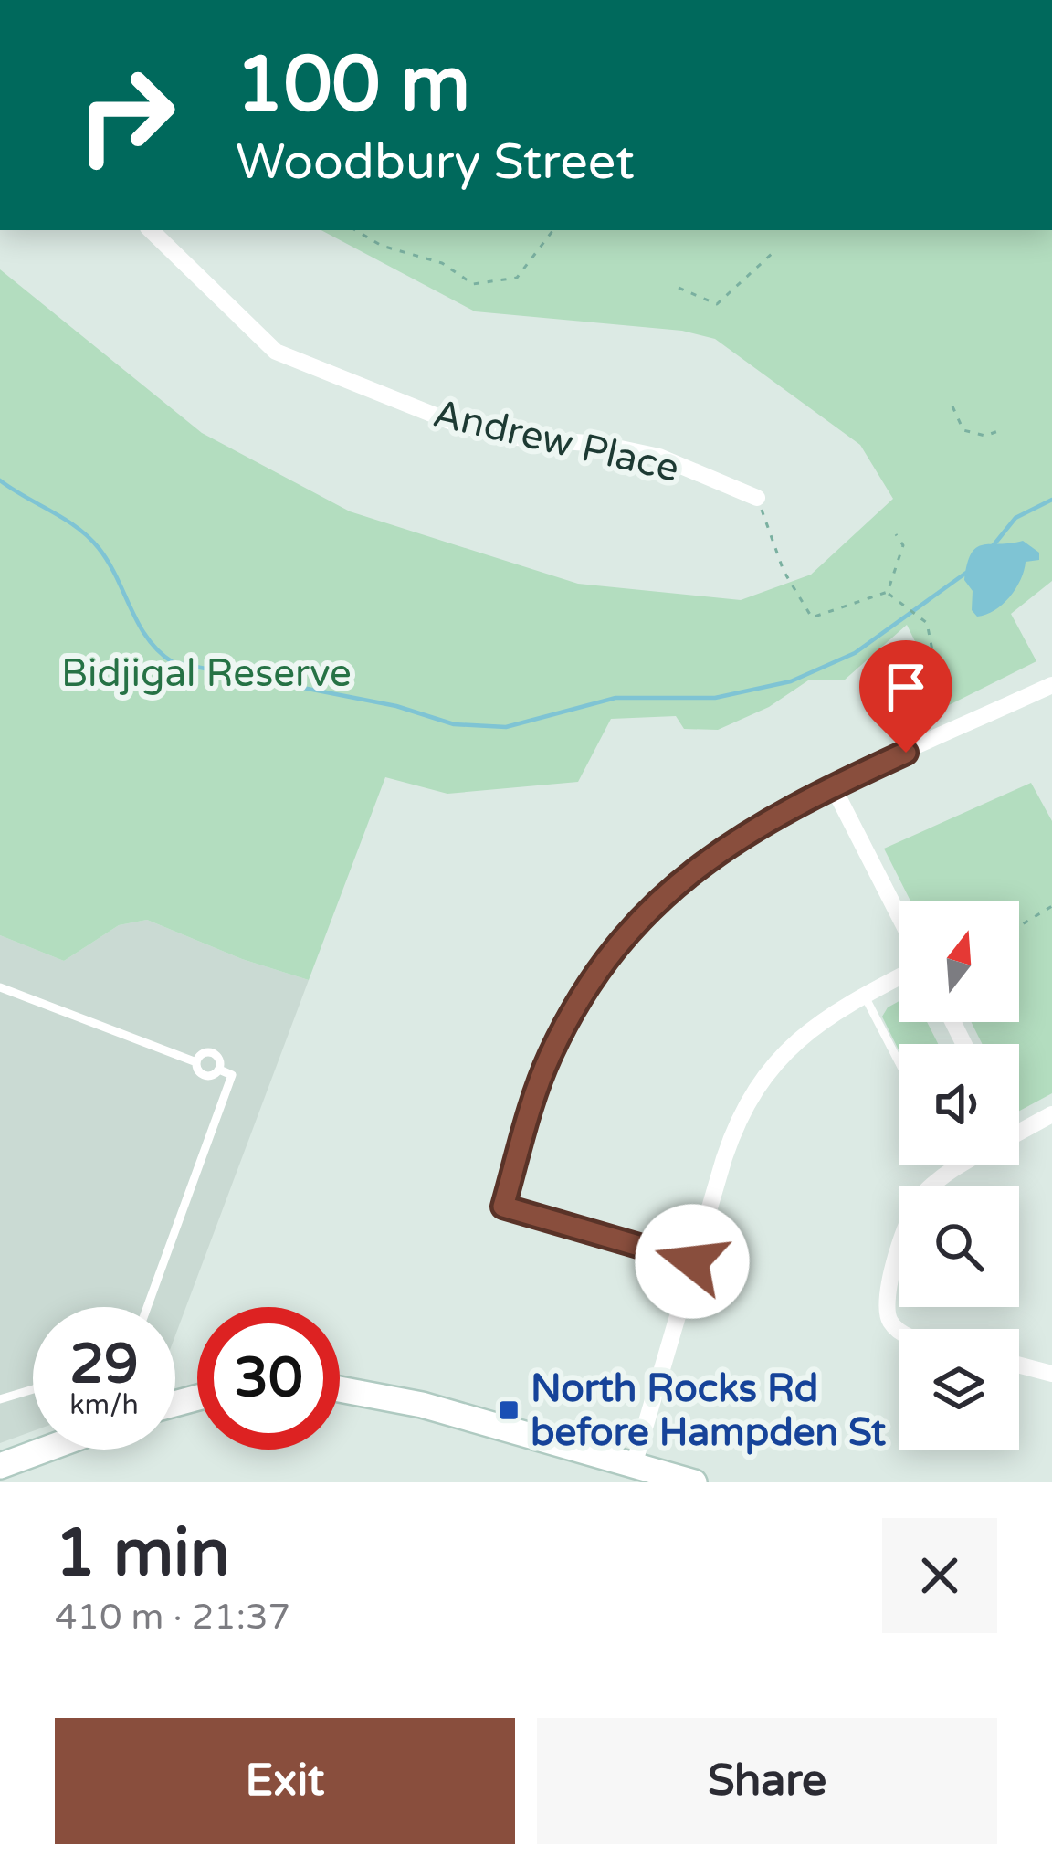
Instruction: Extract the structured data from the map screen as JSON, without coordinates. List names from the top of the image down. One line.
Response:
{"streets":{"street":["Andrew Place"]},"parks":["Bidjigal Reserve"],"places":{"transit":["North Rocks Rd before Hampden St"]},"north":"top","page":{"turn":["100 m","Woodbury Street"],"speed":"29 km/h","limit":"30","heading":["1 min","410 m · 21:37"],"buttons":["Exit","Share"]}}
